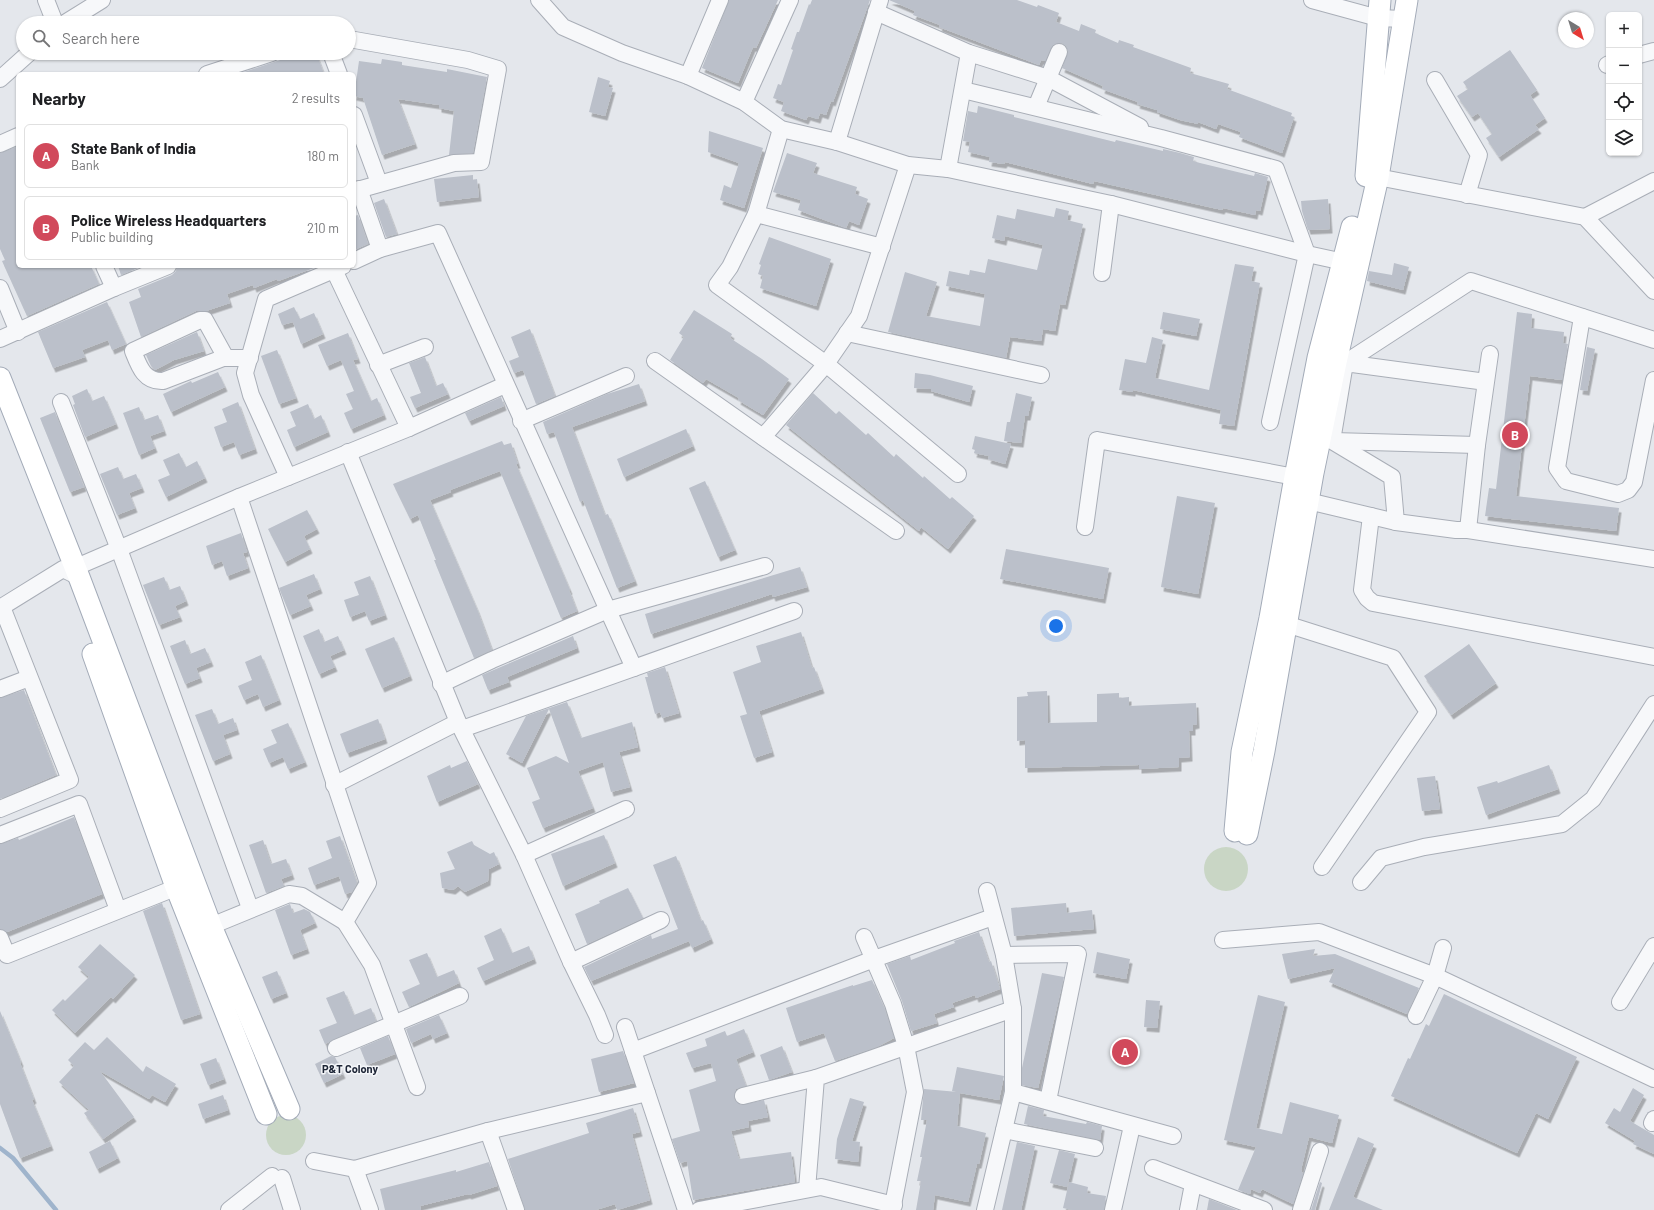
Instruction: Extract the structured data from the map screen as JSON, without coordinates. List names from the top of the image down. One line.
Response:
{"districts":["P&T Colony"],"north":"bottom right","page":{"map_buttons":["+","−"],"search":"Search here","heading":["Nearby","2 results"],"list":[{"mark":"A","name":"State Bank of India","note":"Bank","value":"180 m"},{"mark":"B","name":"Police Wireless Headquarters","note":"Public building","value":"210 m"}],"pins":["B","A"]}}
